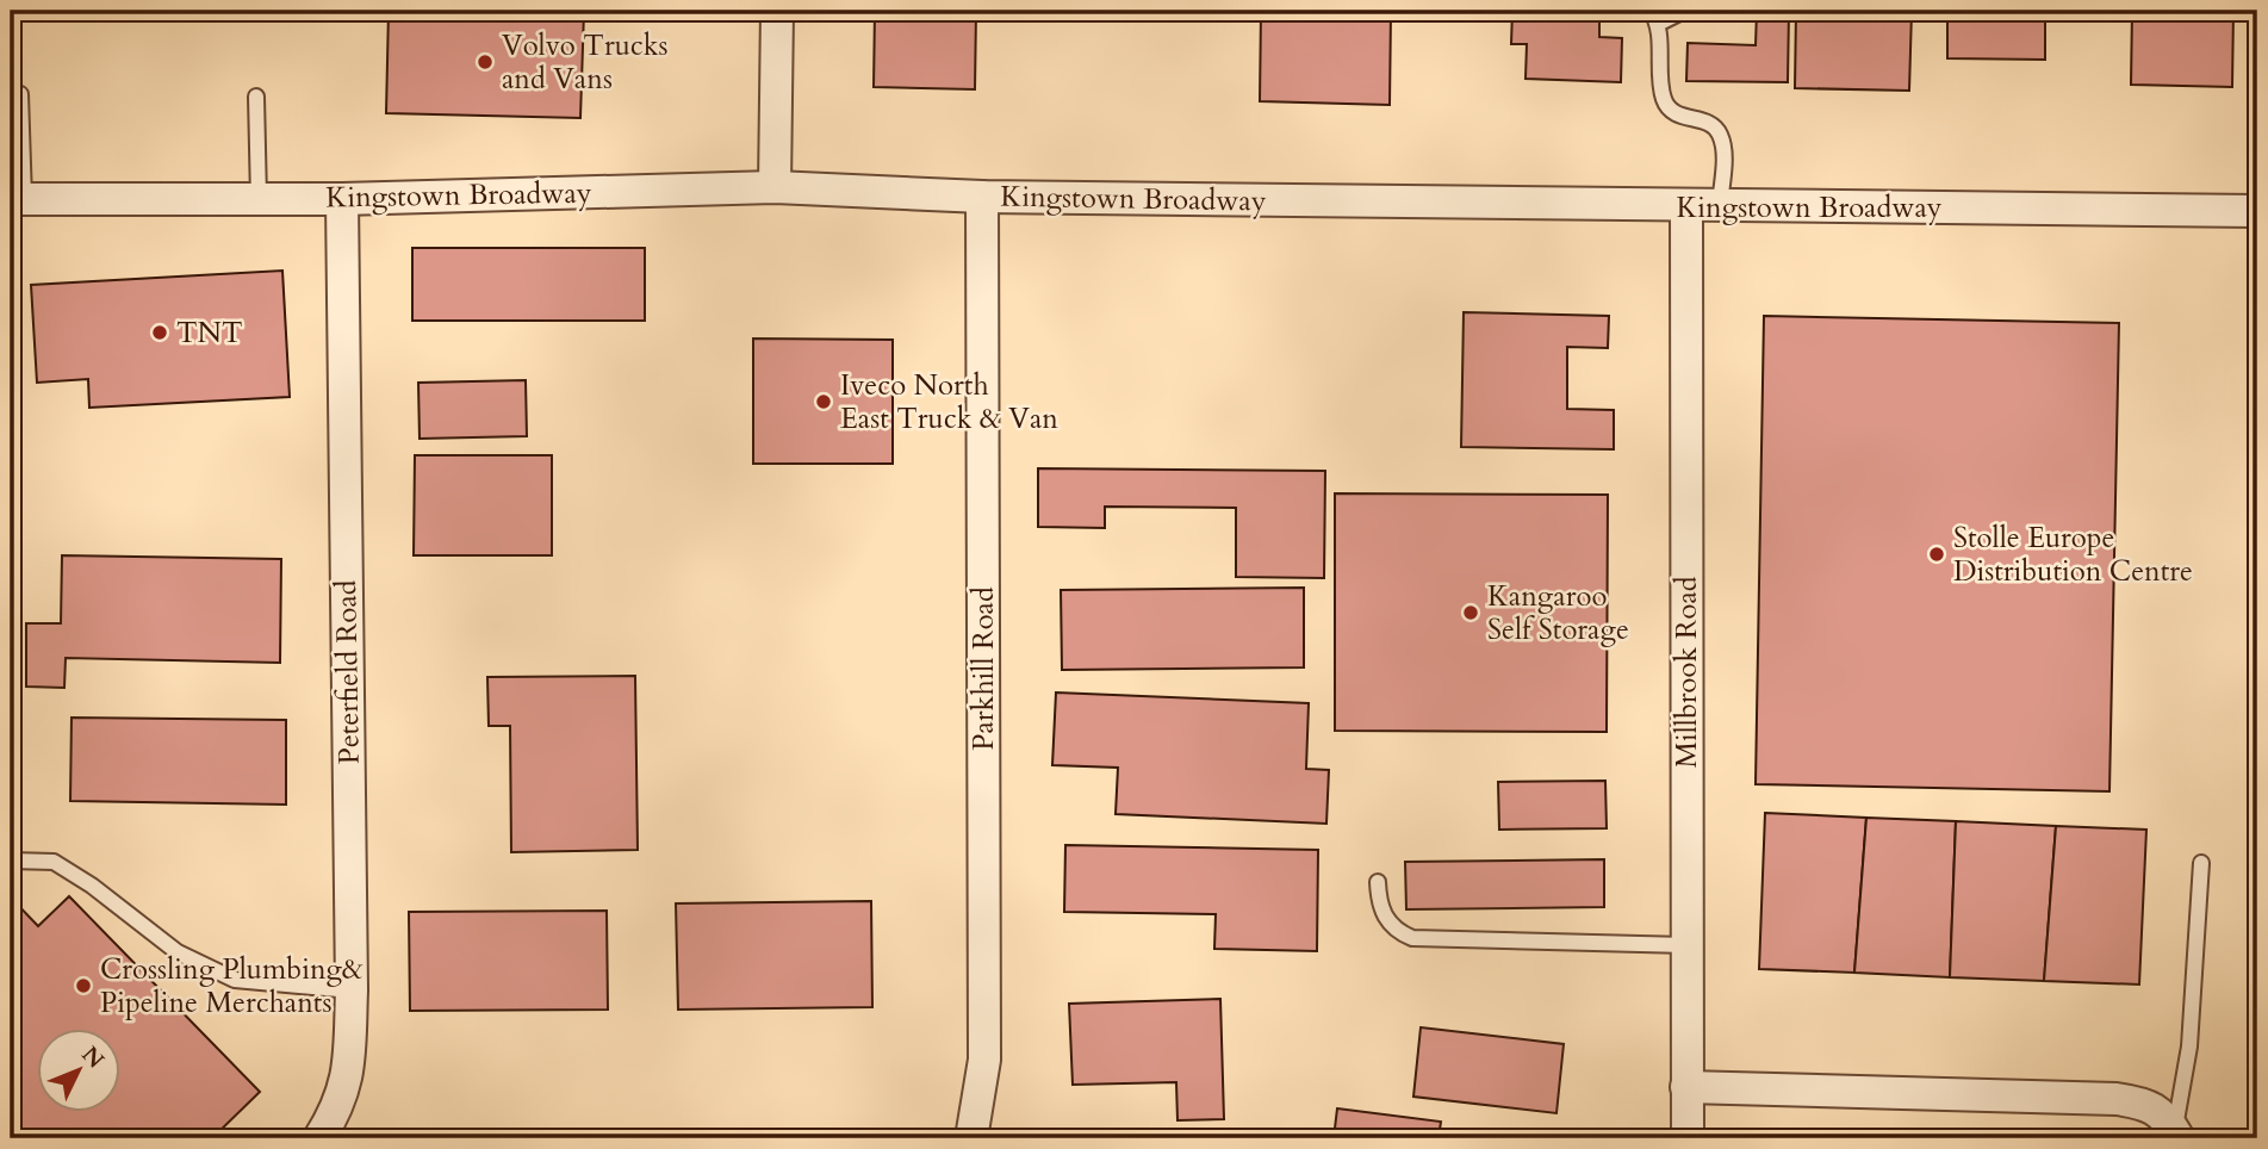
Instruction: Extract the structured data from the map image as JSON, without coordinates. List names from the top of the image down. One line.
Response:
{"streets":{"street":["Kingstown Broadway","Parkhill Road","Peterfield Road","Millbrook Road"]},"crossings":[["Kingstown Broadway","Parkhill Road"],["Kingstown Broadway","Peterfield Road"],["Kingstown Broadway","Millbrook Road"]],"places":["Volvo Trucks and Vans","TNT","Iveco North East Truck & Van","Stolle Europe Distribution Centre","Kangaroo Self Storage","Crossling Plumbing& Pipeline Merchants"],"north":"top right"}
